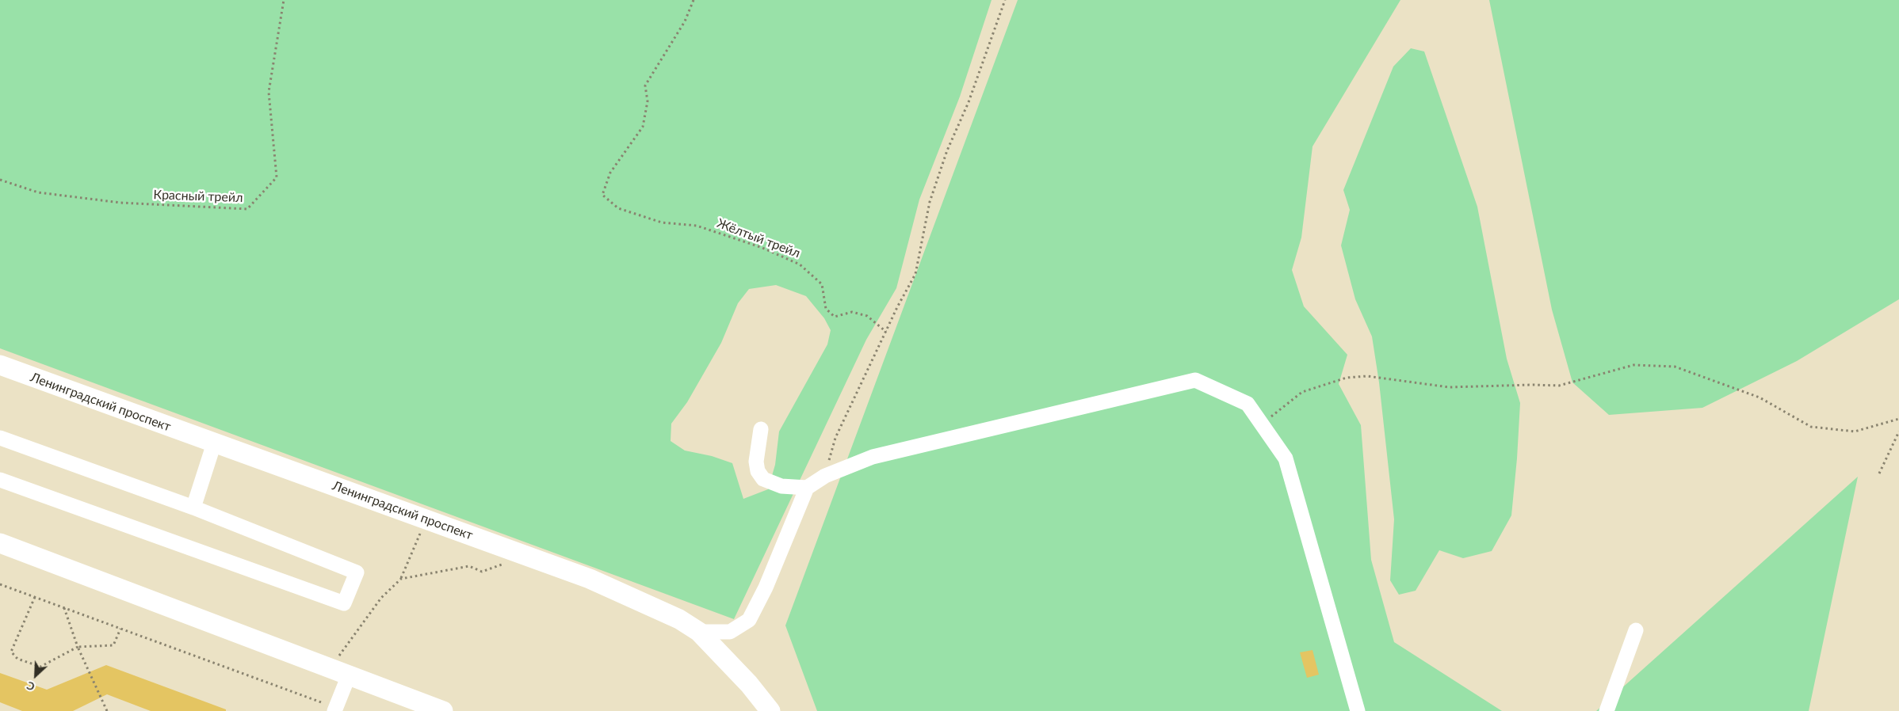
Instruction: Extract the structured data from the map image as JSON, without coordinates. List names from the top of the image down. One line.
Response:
{"streets":{"main road":["Ленинградский проспект"],"path":["Красный трейл","Жёлтый трейл"]},"north":"bottom left"}
